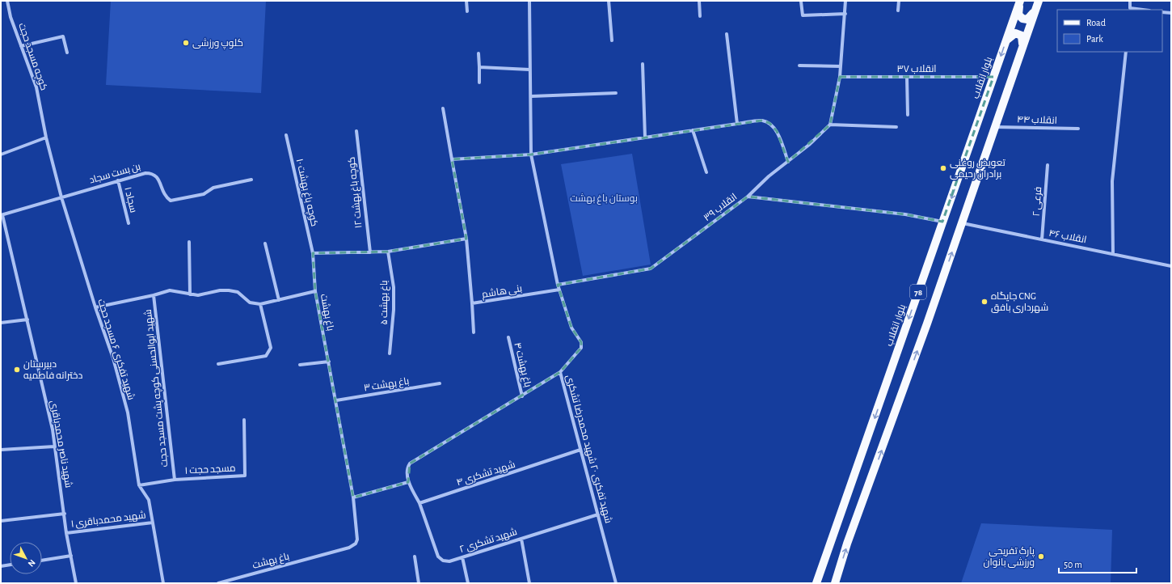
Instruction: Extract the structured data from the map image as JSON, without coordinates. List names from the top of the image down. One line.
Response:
{"streets":{"main road":["بلوار انقلاب","78"],"street":["کوچه مسجد حجت","انقلاب ۳۷","انقلاب ۴۴","بن بست سجاد","کوچه باغ بهشت ۱۰","کوچه باغ بهشت ۱۲","سجاد ۱","فرعی ۲","انقلاب ۳۹","انقلاب ۴۶","بنی هاشم","باغ بهشت ۵","باغ بهشت","شهید تفکری ۶ مسجد حجت","باغ بهشت ۴","باغ بهشت ۳","شهید ابوالحسنی کوچه پشت مسجد حجت","شهید ناصر محمدباقری","شهید تفکری ۲۰ شهید محمدرضا تشکری","مسجد حجت ۱","شهید تشکری ۴","شهید محمدباقری ۱","شهید تشکری ۲"]},"crossings":[["کوچه مسجد حجت","بن بست سجاد"],["کوچه مسجد حجت","شهید تفکری ۶ مسجد حجت"],["انقلاب ۳۷","بلوار انقلاب"],["بلوار انقلاب","انقلاب ۳۹"],["انقلاب ۴۴","78"],["بن بست سجاد","سجاد ۱"],["بن بست سجاد","شهید تفکری ۶ مسجد حجت"],["بن بست سجاد","شهید ناصر محمدباقری"],["کوچه باغ بهشت ۱۰","باغ بهشت"],["فرعی ۲","انقلاب ۴۶"],["انقلاب ۴۶","78"],["بنی هاشم","شهید تفکری ۲۰ شهید محمدرضا تشکری"],["باغ بهشت","باغ بهشت ۳"],["شهید تفکری ۶ مسجد حجت","مسجد حجت ۱"],["شهید تفکری ۶ مسجد حجت","شهید محمدباقری ۱"],["شهید ابوالحسنی کوچه پشت مسجد حجت","مسجد حجت ۱"],["شهید ناصر محمدباقری","شهید محمدباقری ۱"],["شهید تفکری ۲۰ شهید محمدرضا تشکری","شهید تشکری ۴"],["شهید تفکری ۲۰ شهید محمدرضا تشکری","شهید تشکری ۲"],["شهید تشکری ۴","شهید تشکری ۲"]],"parks":["بوستان باغ بهشت"],"places":["کلوپ ورزشی","تعویض روغنی برادران رحیمی","جایگاه CNG شهرداری بافق","دبیرستان دخترانه فاطمیه","پارک تفریحی ورزشی بانوان"],"legend":["Road","Park"],"scale_bar":"50 m","north":"bottom right"}
